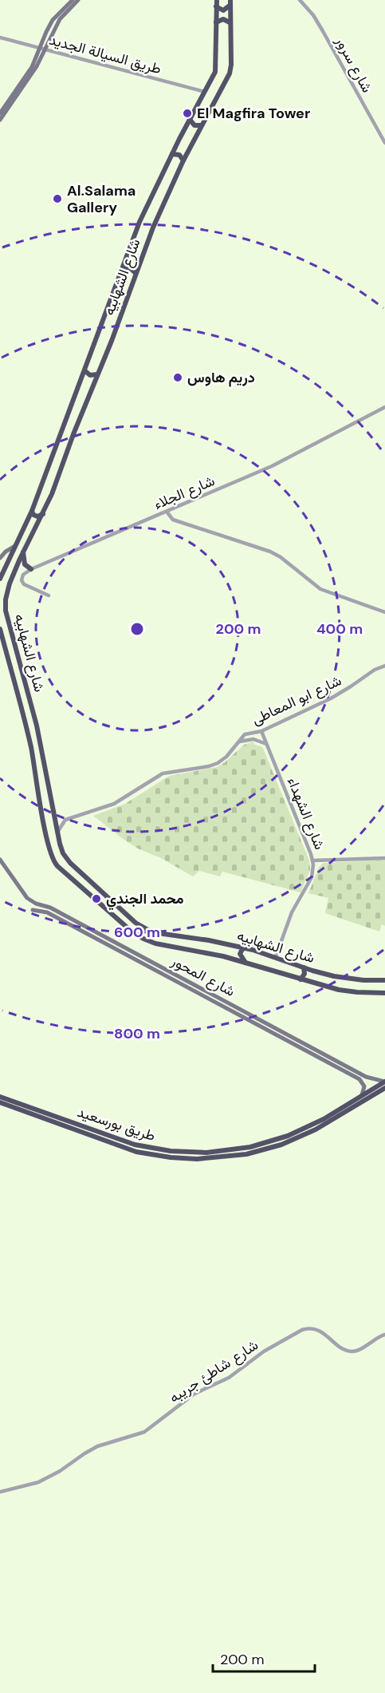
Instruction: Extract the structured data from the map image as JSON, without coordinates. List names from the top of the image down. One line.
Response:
{"streets":{"highway":["شارع الشهابيه","طريق بورسعيد"],"main road":["شارع المحور"],"street":["طريق السيالة الجديد","شارع سرور","شارع الجلاء","شارع ابو المعاطى","شارع الشهداء","شارع شاطئ جريبه"]},"crossings":[["طريق السيالة الجديد","شارع الشهابيه"],["شارع الشهابيه","شارع الشهداء"],["شارع ابو المعاطى","شارع الشهداء"],["شارع المحور","طريق بورسعيد"]],"places":["El Magfira Tower","Al.Salama Gallery","دريم هاوس","محمد الجندي"],"scale_bar":"200 m","rings":["200 m","400 m","600 m","800 m"]}
